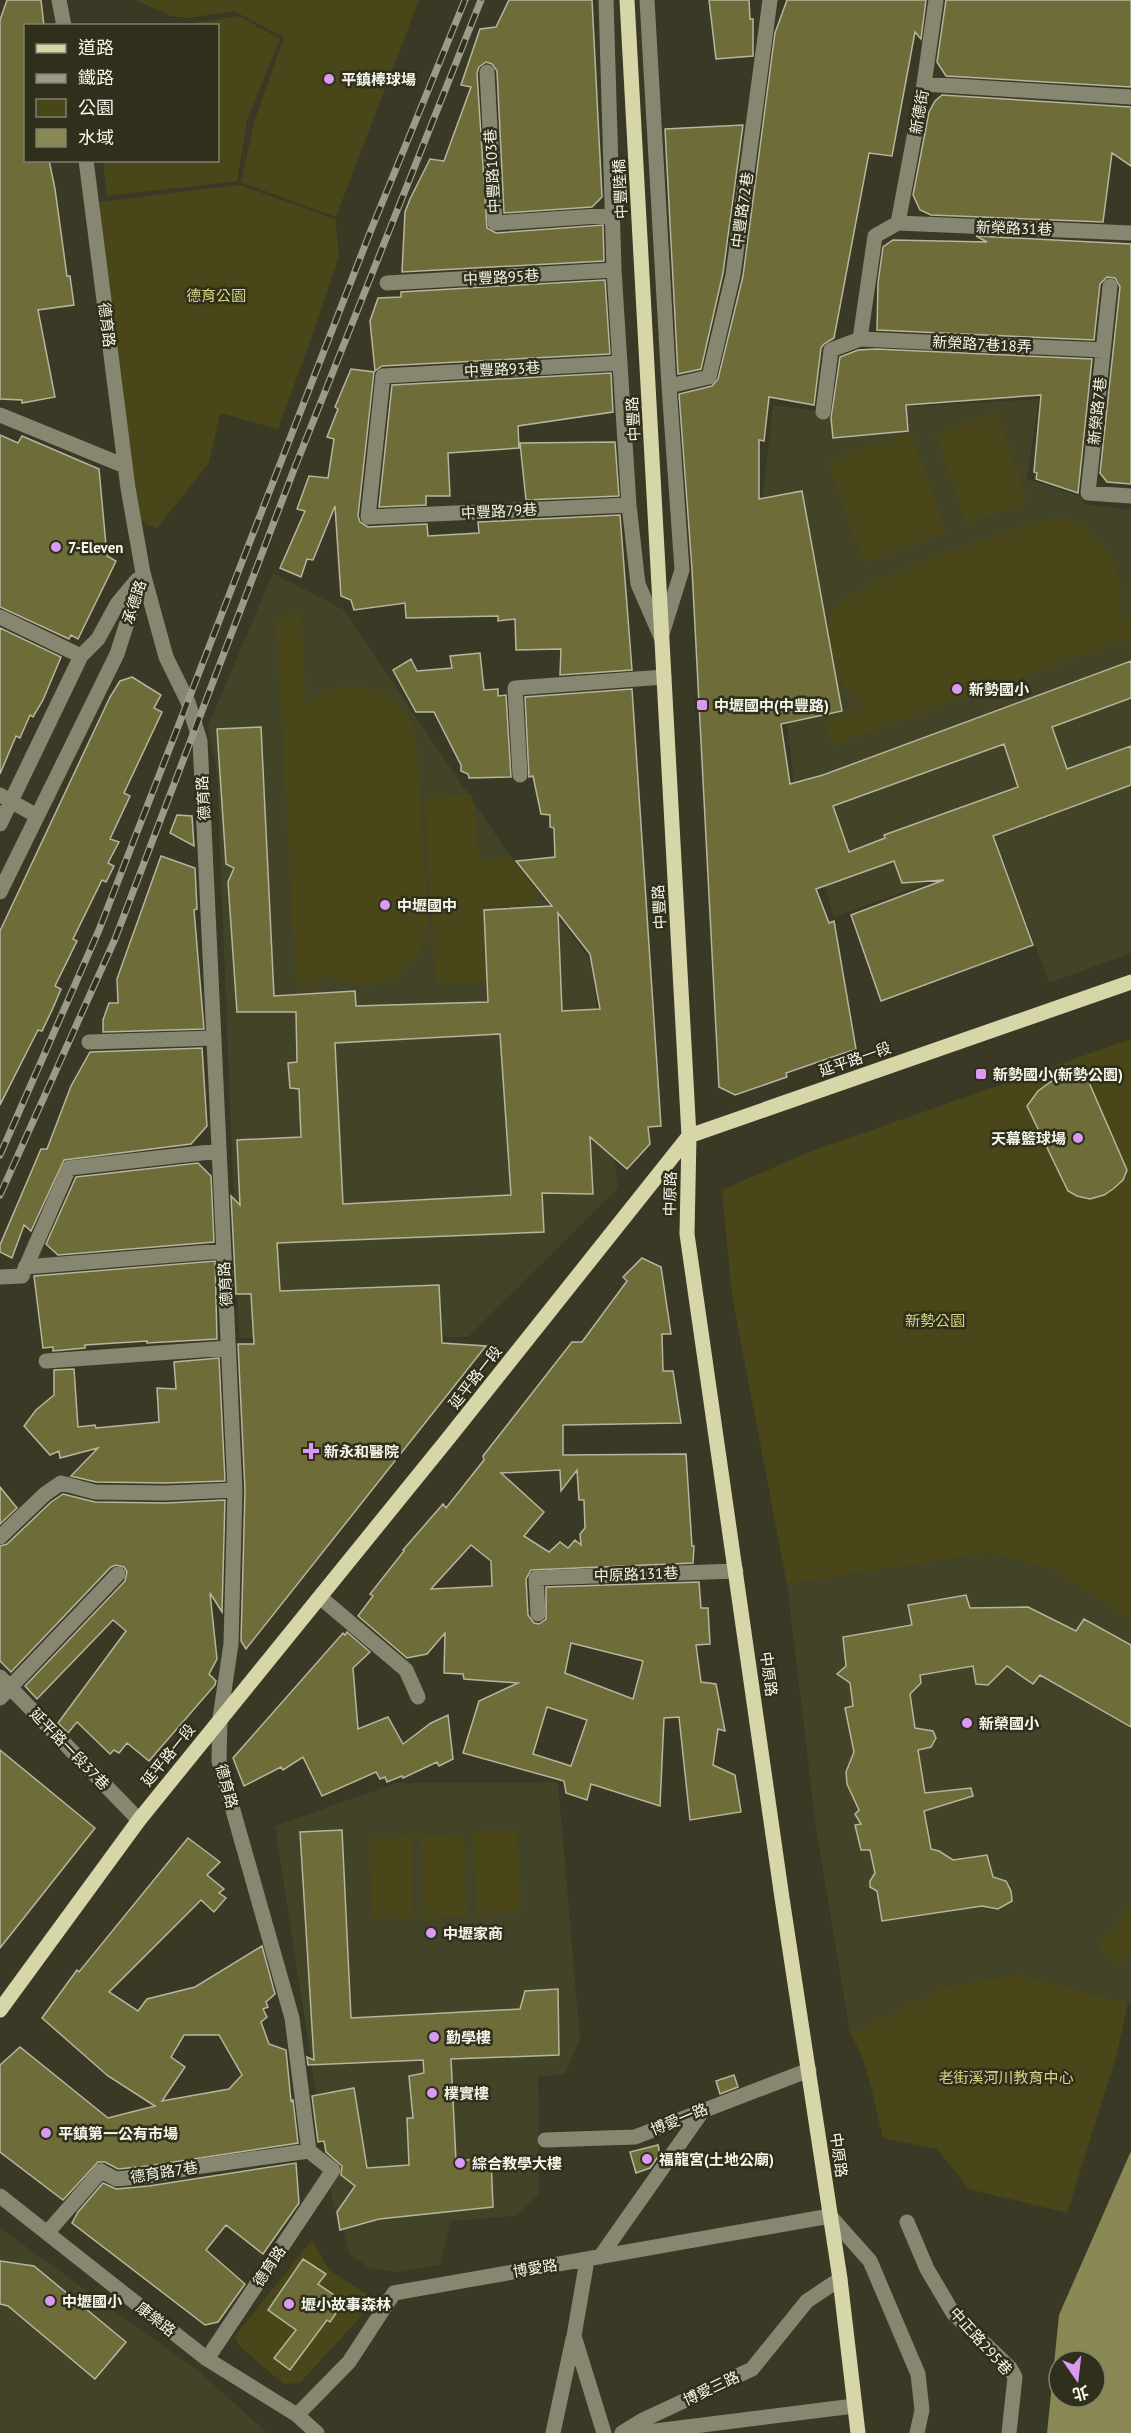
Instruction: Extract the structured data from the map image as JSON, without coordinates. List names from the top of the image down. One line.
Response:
{"streets":{"main road":["中豐陸橋","中豐路","延平路一段","中原路"],"street":["新德街","中豐路103巷","中豐路72巷","新榮路31巷","中豐路95巷","德育路","新榮路7巷18弄","中豐路93巷","新榮路7巷","中豐路79巷","承德路","中原路131巷","延平路一段37巷","博愛一路","德育路7巷","博愛路","康樂路","中正路295巷","博愛三路"]},"crossings":[["新德街","新榮路31巷"],["中豐陸橋","中豐路"],["德育路","承德路"],["德育路","延平路一段"],["德育路","德育路7巷"],["德育路","康樂路"],["新榮路7巷18弄","新榮路7巷"],["中豐路93巷","中豐路79巷"],["中豐路","延平路一段"],["中豐路","中原路"],["延平路一段","中原路"],["延平路一段","延平路一段37巷"],["中原路","中原路131巷"],["中原路","博愛一路"],["中原路","博愛路"],["中原路","博愛三路"],["德育路7巷","康樂路"],["博愛路","康樂路"]],"parks":["德育公園","新勢公園","老街溪河川教育中心"],"places":{"other":["平鎮棒球場","7-Eleven","新勢國小","中壢國中","天幕籃球場","新榮國小","中壢家商","勤學樓","樸實樓","平鎮第一公有市場","福龍宮(土地公廟)","綜合教學大樓","中壢國小","壢小故事森林"],"transit":["中壢國中(中豐路)","新勢國小(新勢公園)"],"health":["新永和醫院"]},"legend":["道路","鐵路","公園","水域"],"north":"bottom"}
